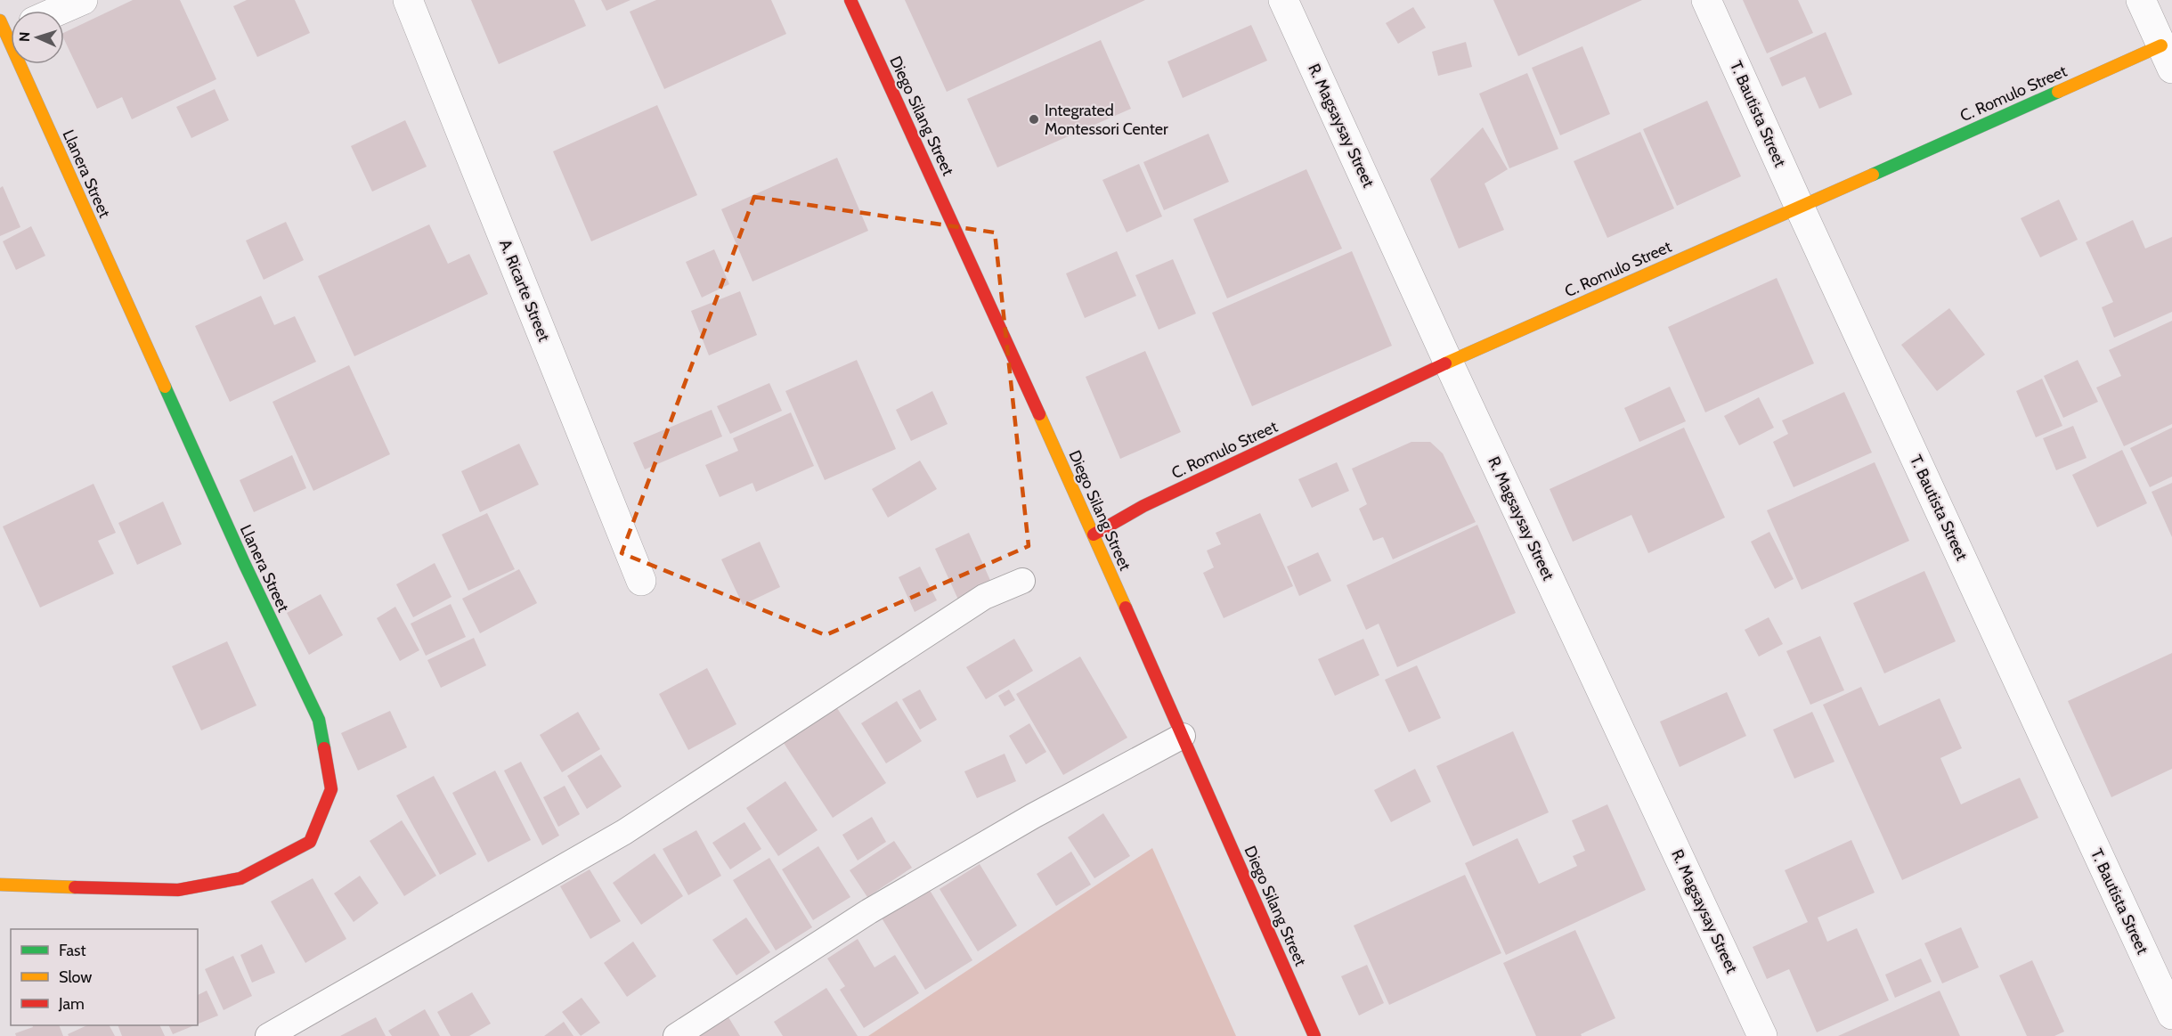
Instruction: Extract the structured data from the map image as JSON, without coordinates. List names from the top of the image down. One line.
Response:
{"streets":{"street":["C. Romulo Street","T. Bautista Street","Diego Silang Street","R. Magsaysay Street","Llanera Street","A. Ricarte Street"]},"crossings":[["C. Romulo Street","T. Bautista Street"],["C. Romulo Street","Diego Silang Street"],["C. Romulo Street","R. Magsaysay Street"]],"places":["Integrated Montessori Center"],"legend":["Fast","Slow","Jam"],"north":"left"}
